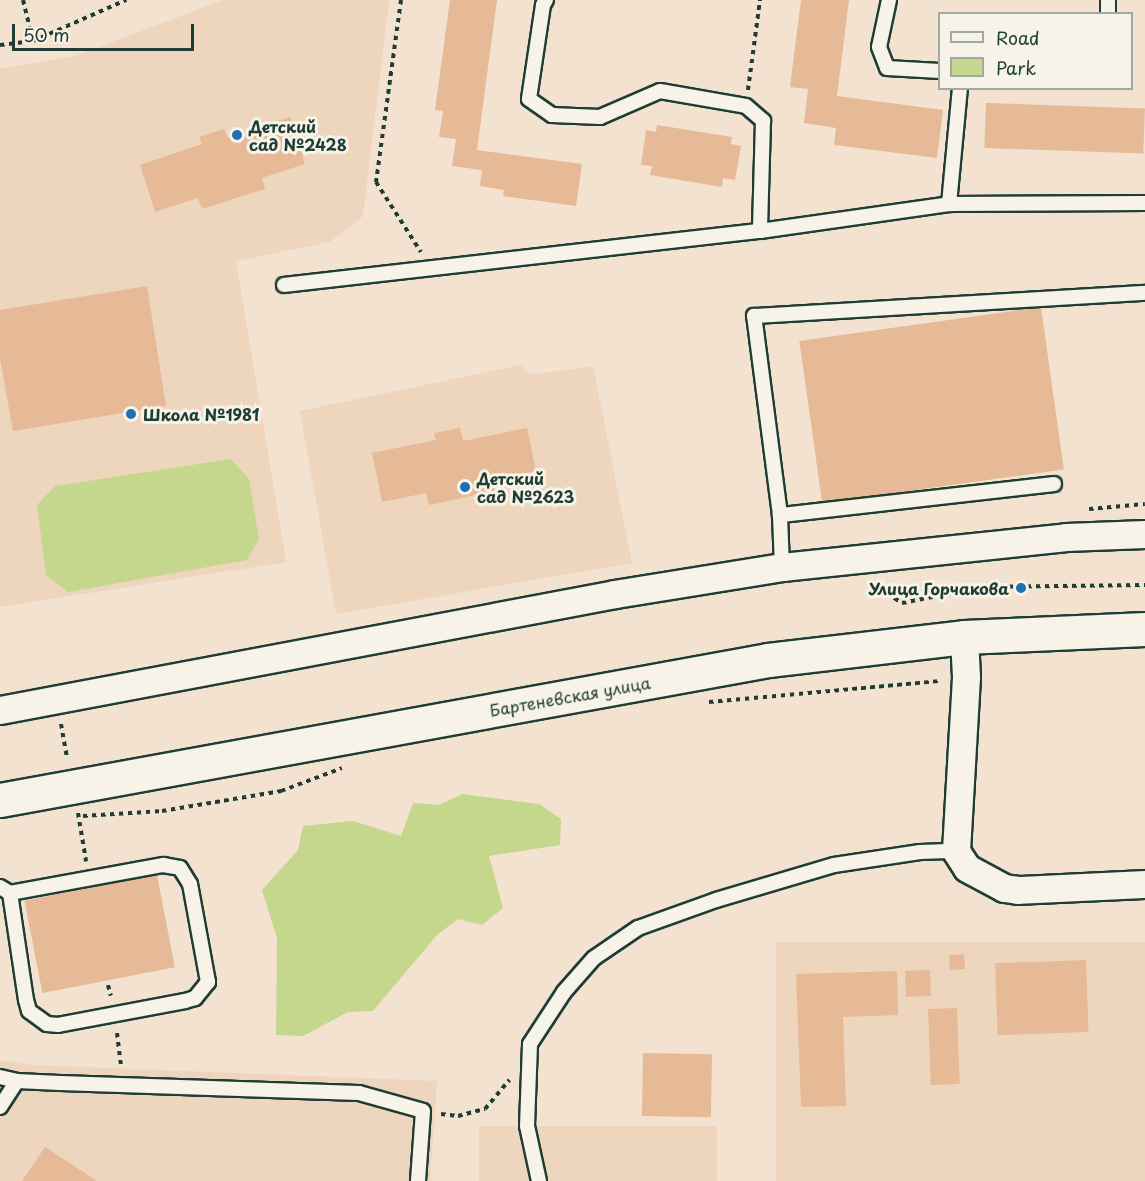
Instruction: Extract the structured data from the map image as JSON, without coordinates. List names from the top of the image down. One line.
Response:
{"streets":{"main road":["Бартеневская улица"]},"places":["Детский сад №2428","Школа №1981","Детский сад №2623","Улица Горчакова"],"legend":["Road","Park"],"scale_bar":"50 m"}
